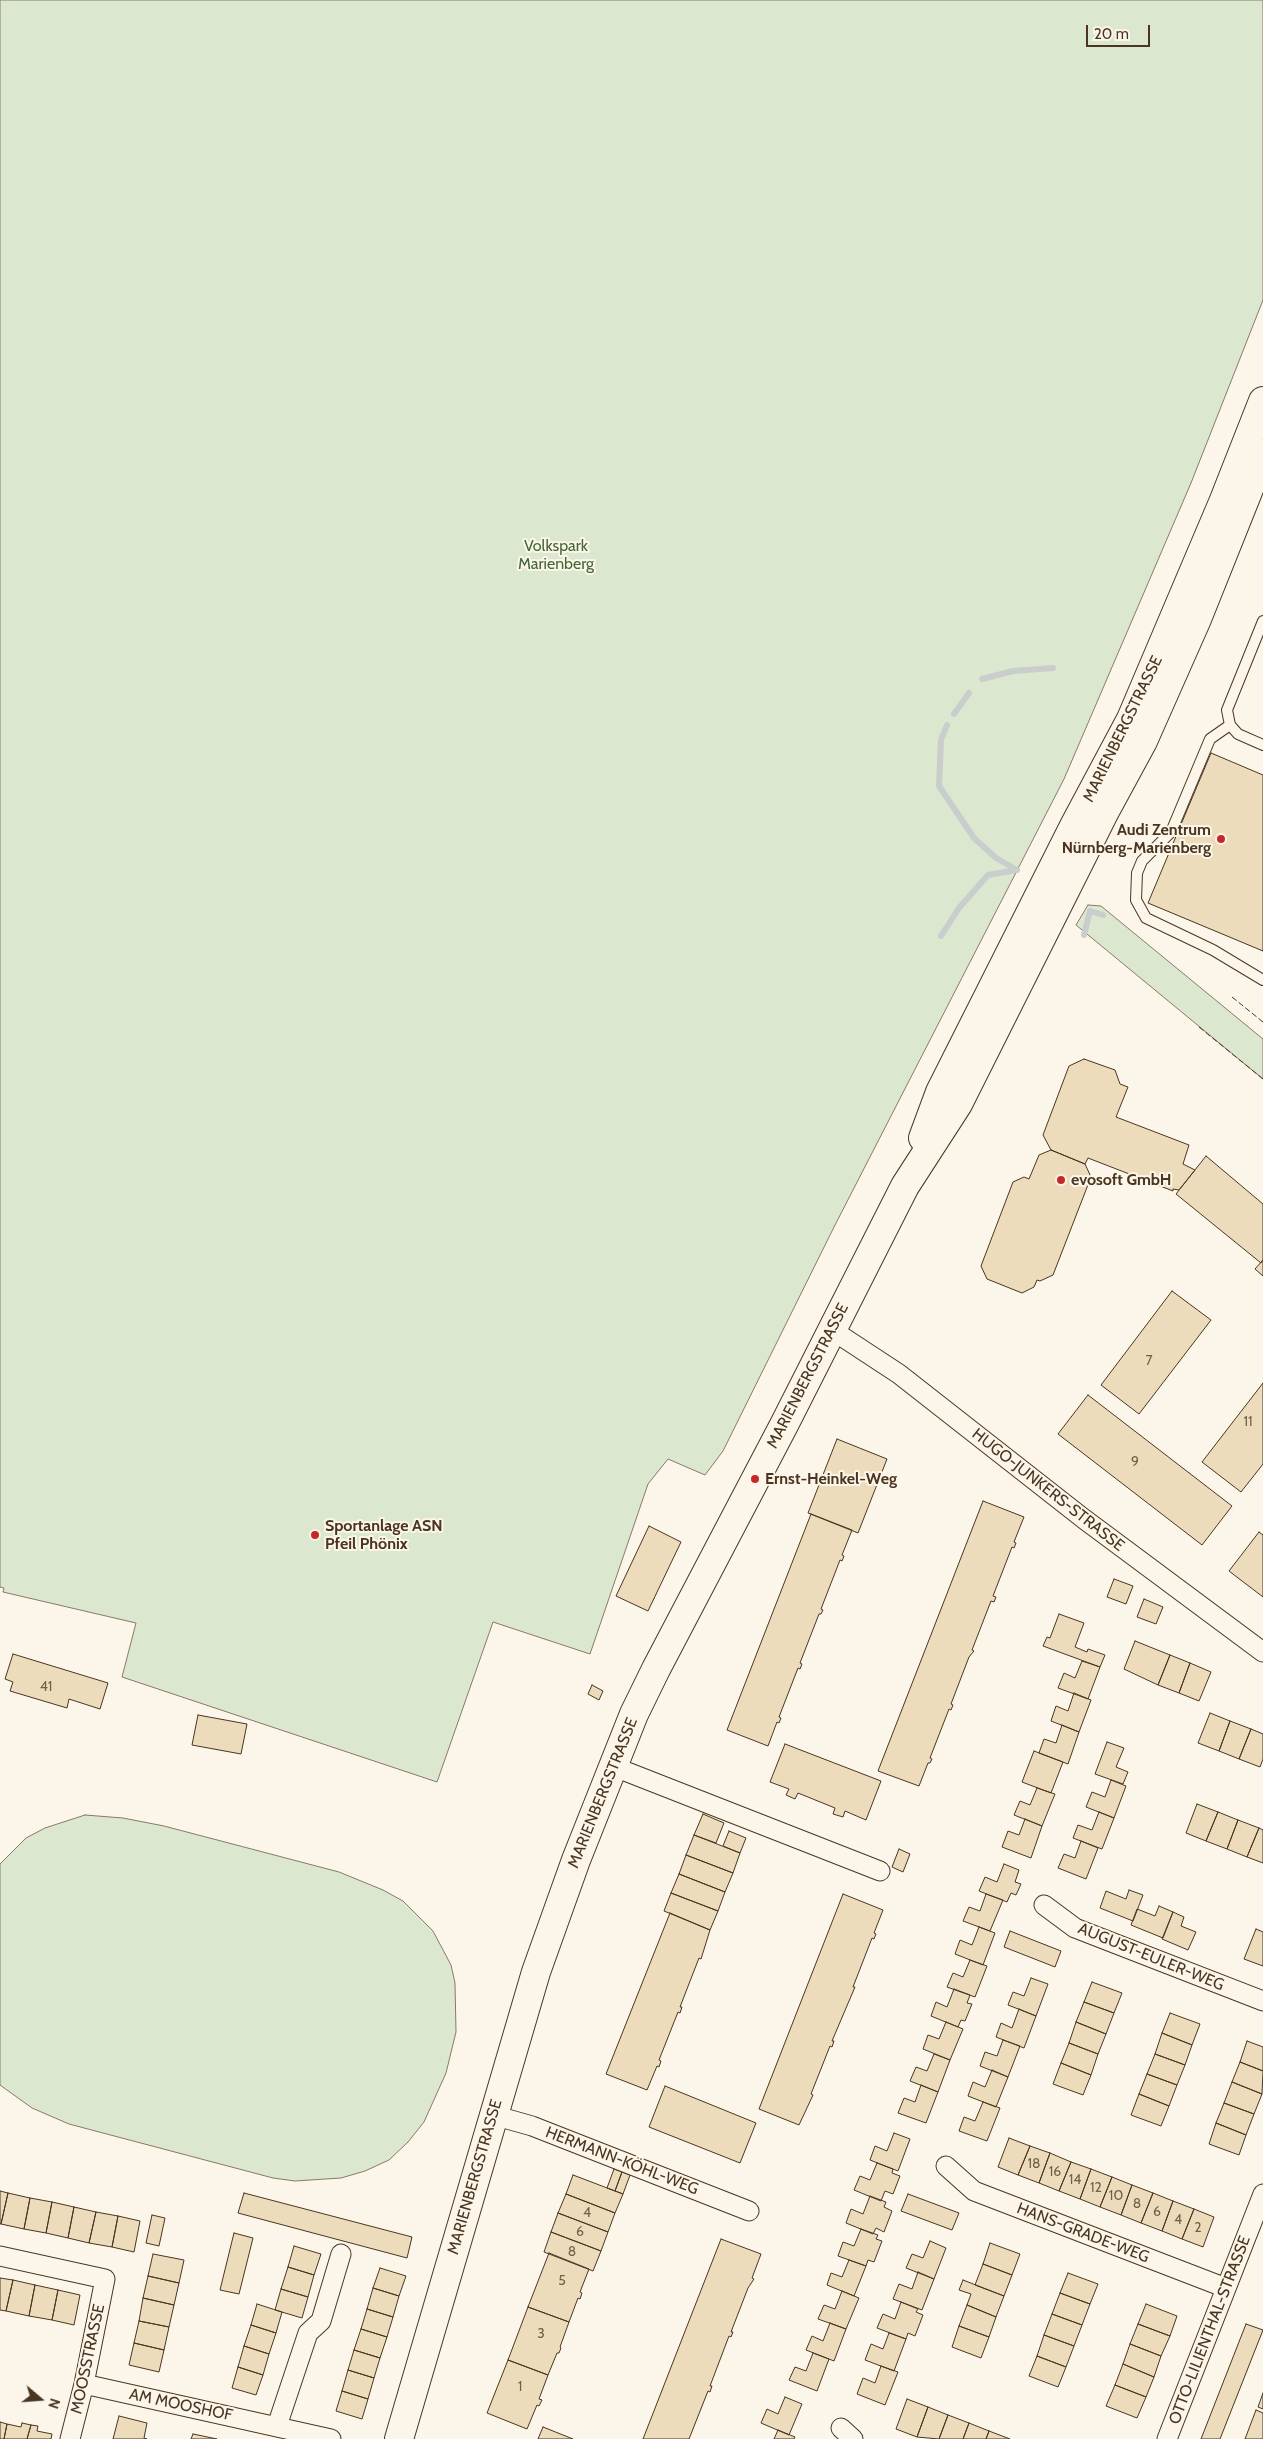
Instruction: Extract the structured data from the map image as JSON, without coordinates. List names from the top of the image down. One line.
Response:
{"streets":{"main road":["MARIENBERGSTRASSE"],"street":["HUGO-JUNKERS-STRASSE","AUGUST-EULER-WEG","HERMANN-KÖHL-WEG","HANS-GRADE-WEG","OTTO-LILIENTHAL-STRASSE","MOOSSTRASSE","AM MOOSHOF"]},"crossings":[["MARIENBERGSTRASSE","HUGO-JUNKERS-STRASSE"],["MARIENBERGSTRASSE","HERMANN-KÖHL-WEG"],["HANS-GRADE-WEG","OTTO-LILIENTHAL-STRASSE"],["MOOSSTRASSE","AM MOOSHOF"]],"parks":["Volkspark Marienberg"],"places":["Audi Zentrum Nürnberg-Marienberg","evosoft GmbH","Ernst-Heinkel-Weg","Sportanlage ASN Pfeil Phönix"],"house_numbers":["7","11","9","41","18","16","14","12","10","8","6","4","4","2","6","8","5","3","1"],"scale_bar":"20 m","north":"right"}
